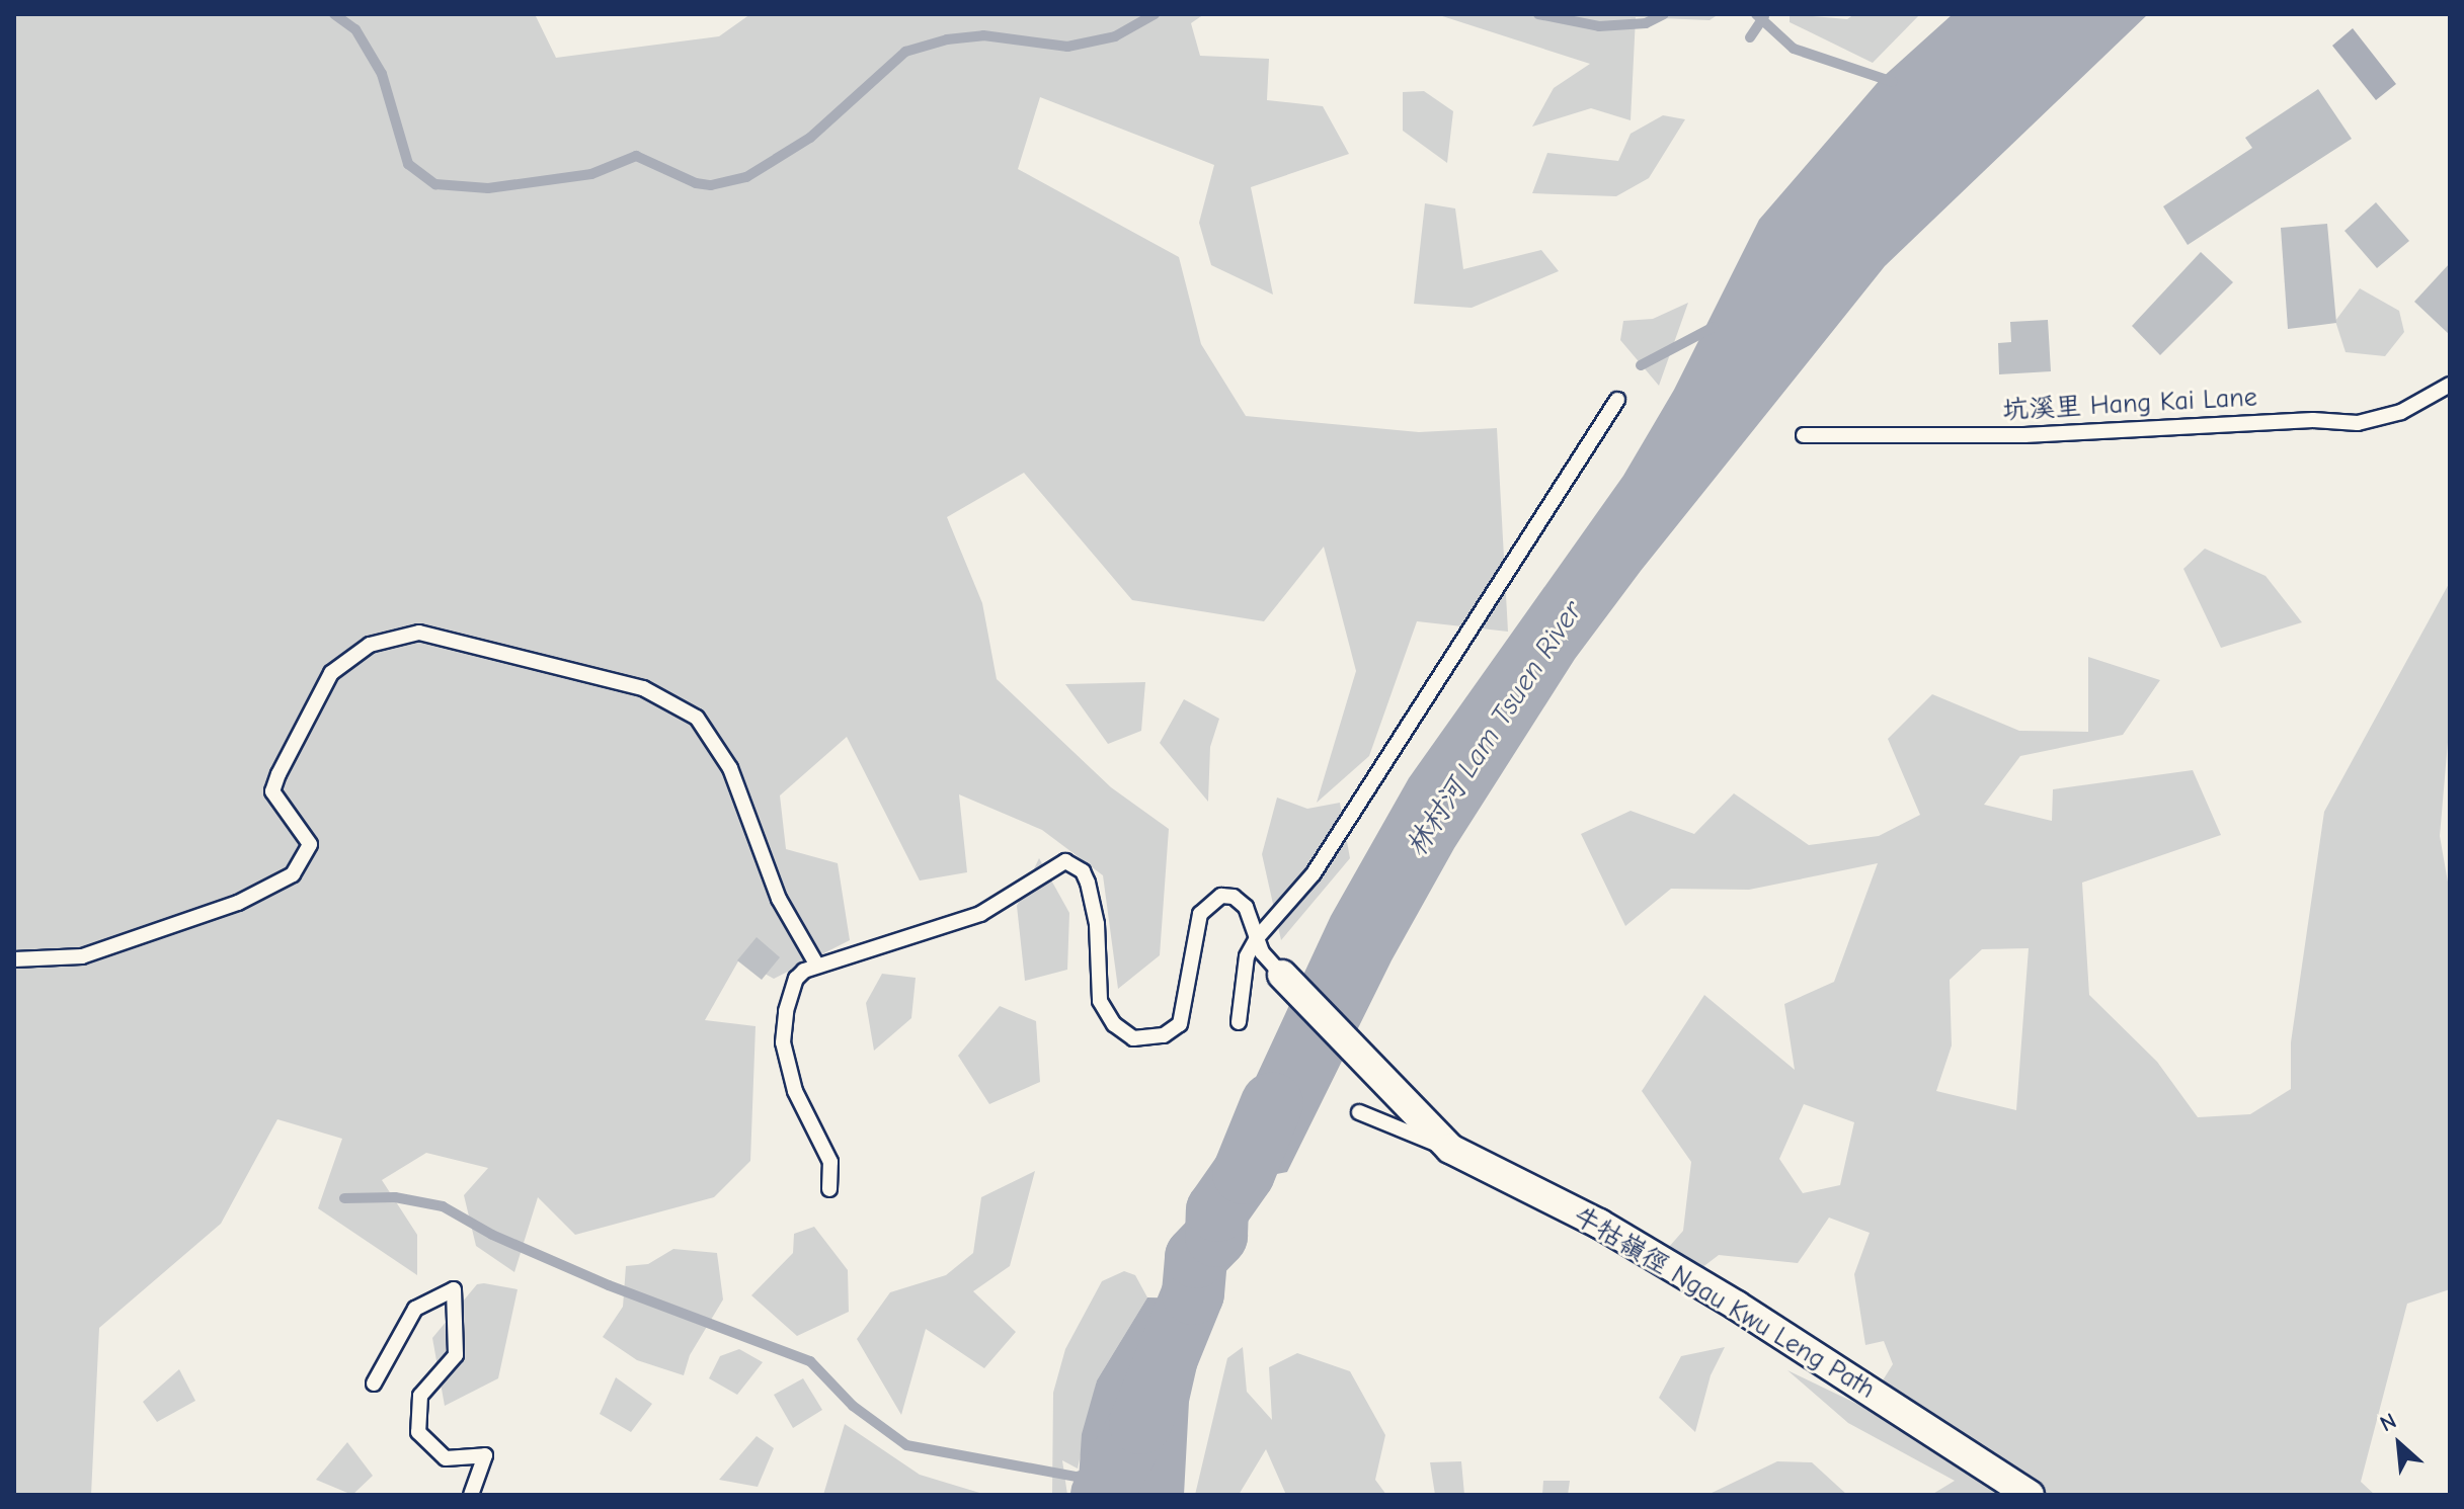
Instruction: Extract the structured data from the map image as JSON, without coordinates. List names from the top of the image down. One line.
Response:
{"streets":{"street":["牛牯嶺徑 Ngau Kwu Leng Path"],"lane":["坑溪里 Hang Kai Lane"]},"water":["林村河 Lam Tsuen River"],"north":"top left"}
